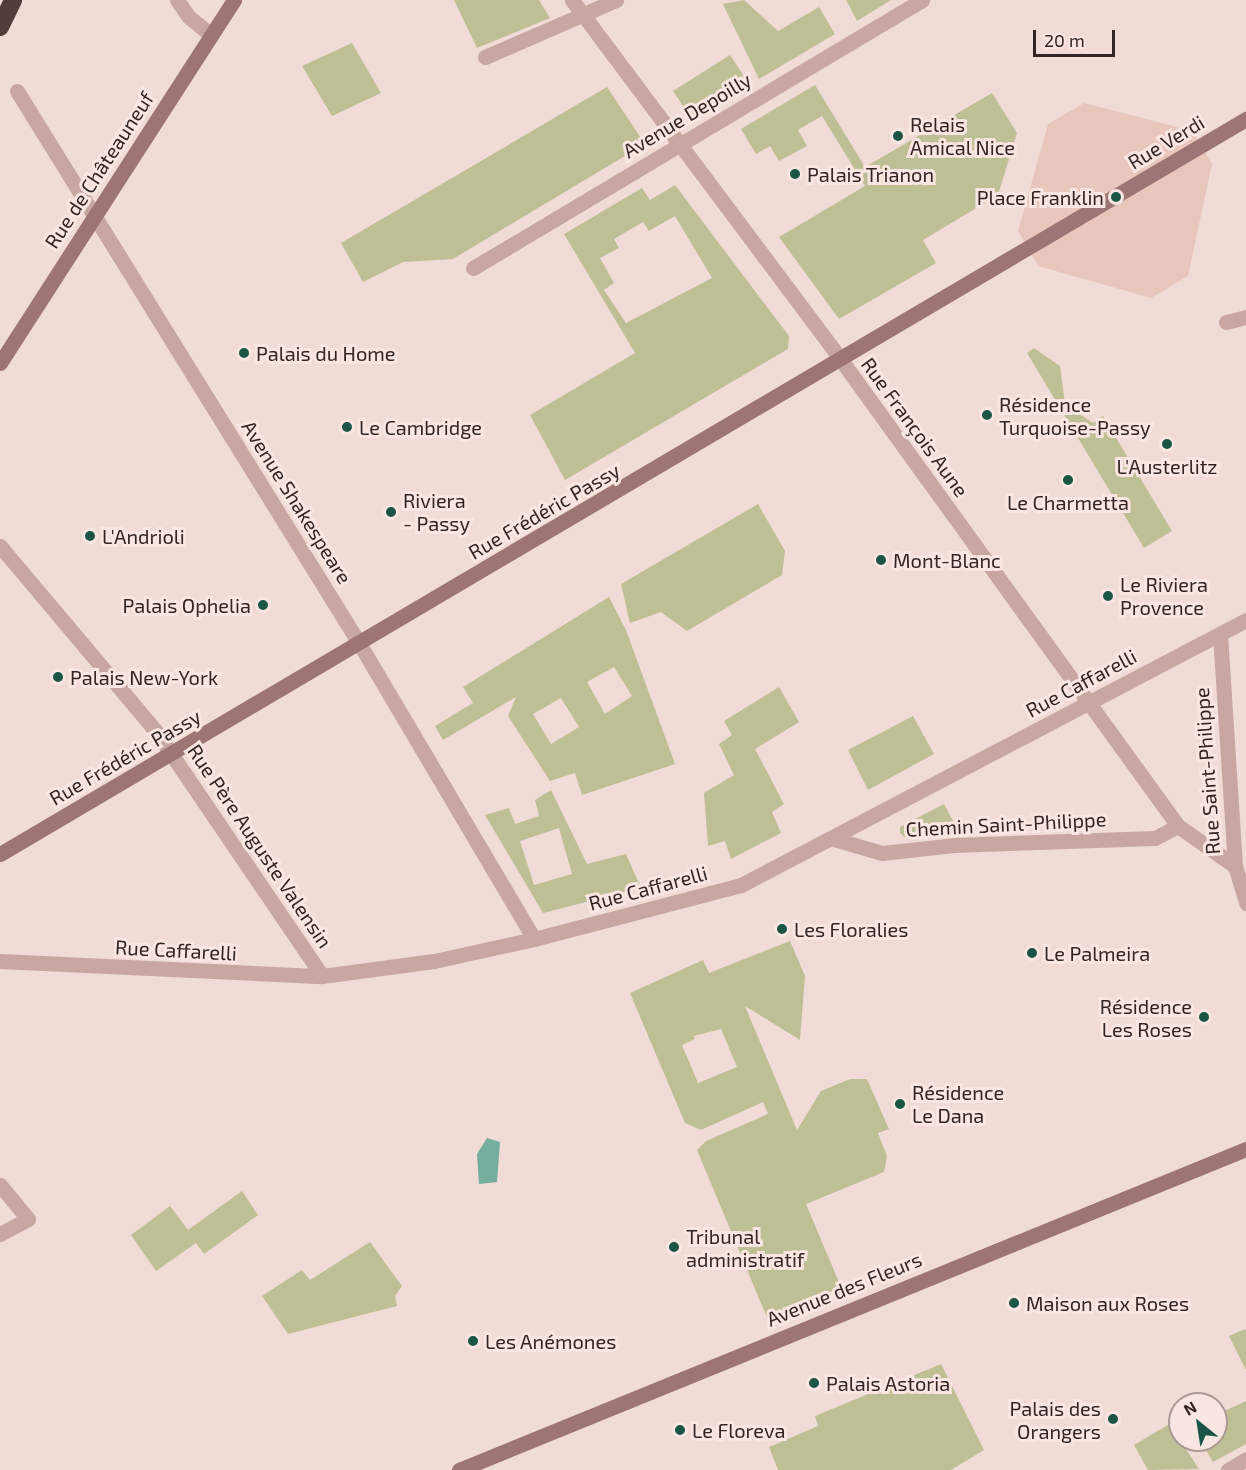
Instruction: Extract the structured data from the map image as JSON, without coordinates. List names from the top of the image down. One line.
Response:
{"streets":{"street":["Avenue Depoilly","Rue Verdi","Rue de Châteauneuf","Rue François Aune","Avenue Shakespeare","Rue Frédéric Passy","Rue Caffarelli","Rue Saint-Philippe","Chemin Saint-Philippe","Rue Père Auguste Valensin","Avenue des Fleurs"]},"crossings":[["Avenue Depoilly","Rue François Aune"],["Rue Verdi","Rue Frédéric Passy"],["Rue de Châteauneuf","Avenue Shakespeare"],["Rue François Aune","Rue Frédéric Passy"],["Rue François Aune","Rue Caffarelli"],["Rue François Aune","Rue Saint-Philippe"],["Rue François Aune","Chemin Saint-Philippe"],["Avenue Shakespeare","Rue Frédéric Passy"],["Avenue Shakespeare","Rue Caffarelli"],["Rue Frédéric Passy","Rue Père Auguste Valensin"],["Rue Caffarelli","Rue Saint-Philippe"],["Rue Caffarelli","Chemin Saint-Philippe"],["Rue Caffarelli","Rue Père Auguste Valensin"]],"places":["Relais Amical Nice","Palais Trianon","Place Franklin","Palais du Home","Résidence Turquoise-Passy","Le Cambridge","L'Austerlitz","Le Charmetta","Riviera - Passy","L'Andrioli","Mont-Blanc","Le Riviera Provence","Palais Ophelia","Palais New-York","Les Floralies","Le Palmeira","Résidence Les Roses","Résidence Le Dana","Tribunal administratif","Maison aux Roses","Les Anémones","Palais Astoria","Palais des Orangers","Le Floreva"],"scale_bar":"20 m","north":"top left"}
